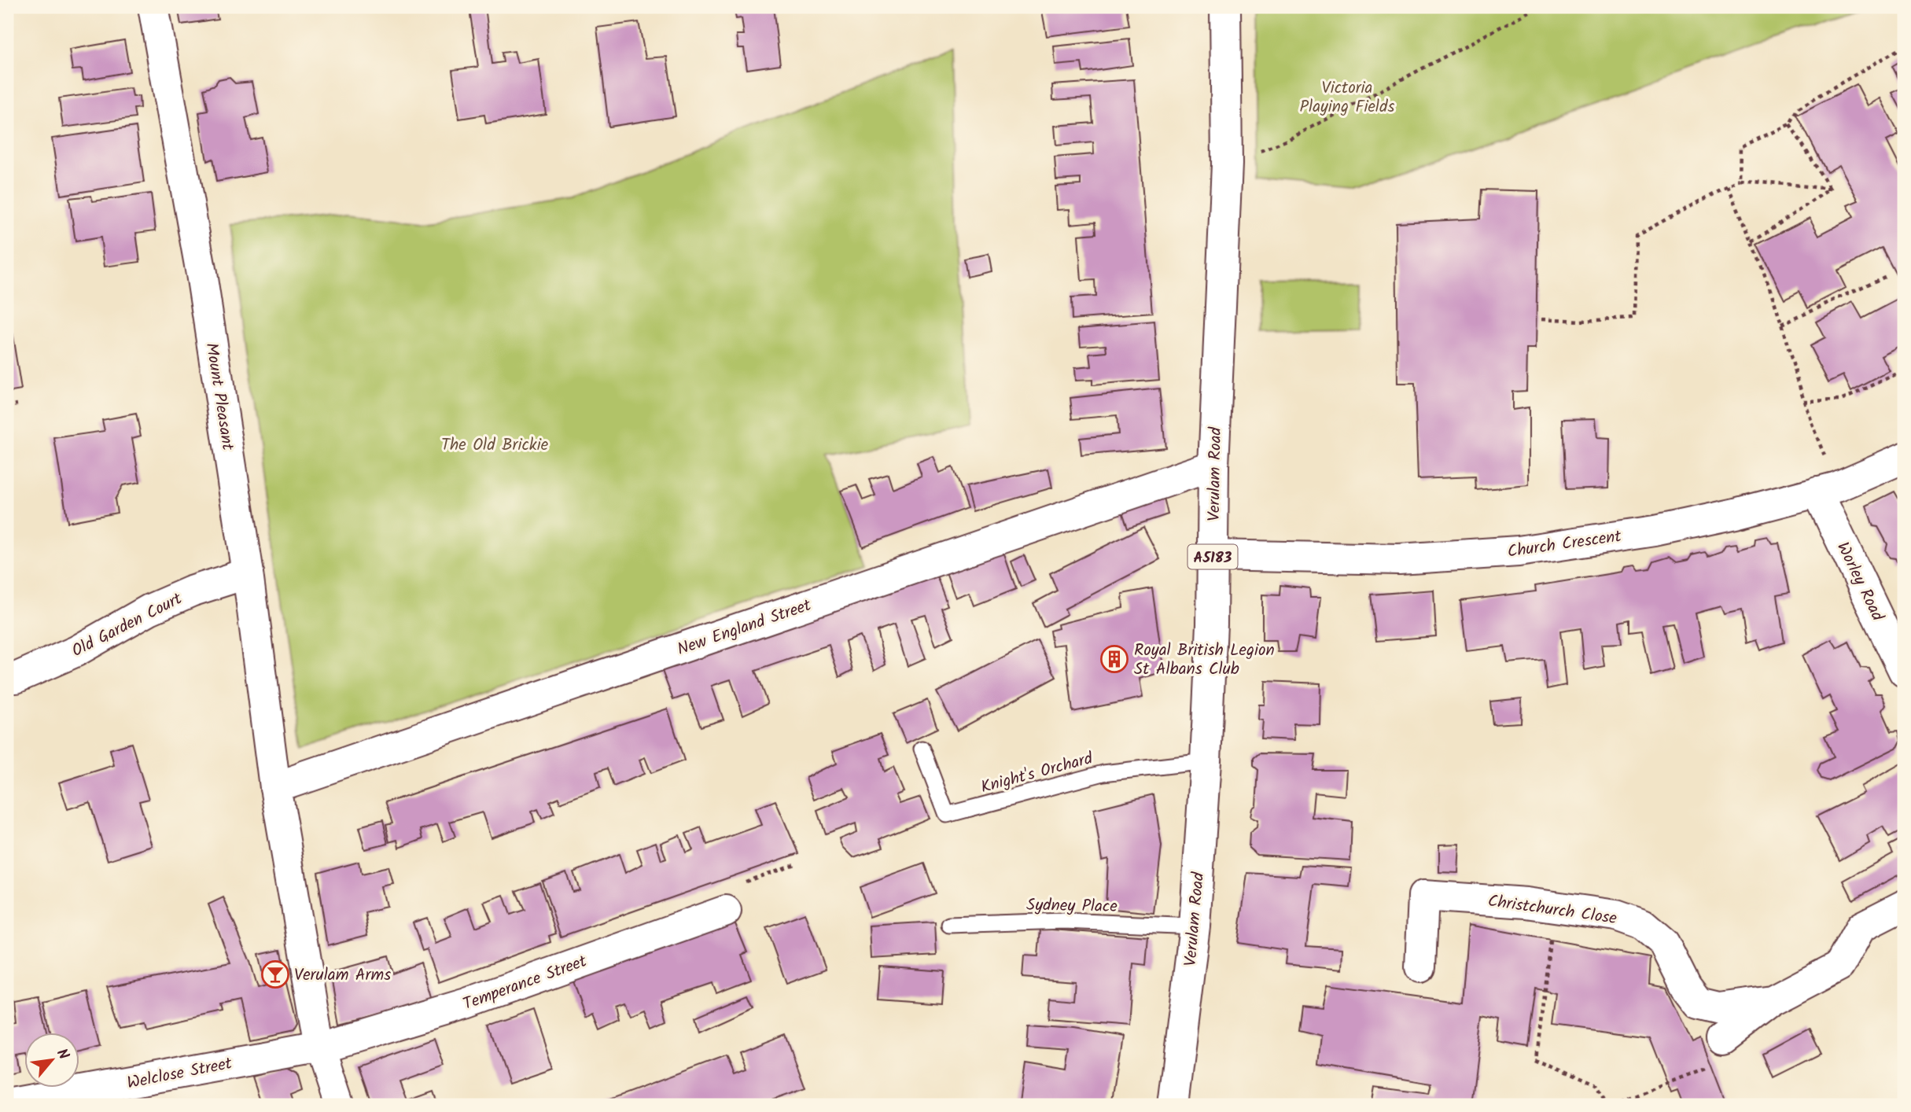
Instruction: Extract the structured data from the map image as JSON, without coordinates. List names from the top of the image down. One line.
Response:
{"streets":{"street":["Mount Pleasant","Verulam Road","Church Crescent","A5183","Worley Road","Old Garden Court","New England Street","Christchurch Close","Temperance Street","Welclose Street"],"lane":["Knight's Orchard","Sydney Place"]},"crossings":[["Mount Pleasant","Old Garden Court"],["Mount Pleasant","New England Street"],["Mount Pleasant","Temperance Street"],["Mount Pleasant","Welclose Street"],["Verulam Road","Church Crescent"],["Verulam Road","New England Street"],["Verulam Road","Knight's Orchard"],["Verulam Road","Sydney Place"],["Church Crescent","Worley Road"],["Temperance Street","Welclose Street"]],"parks":["Victoria Playing Fields","The Old Brickie"],"places":{"building":["Royal British Legion St Albans Club"],"bar":["Verulam Arms"]},"north":"top right"}
